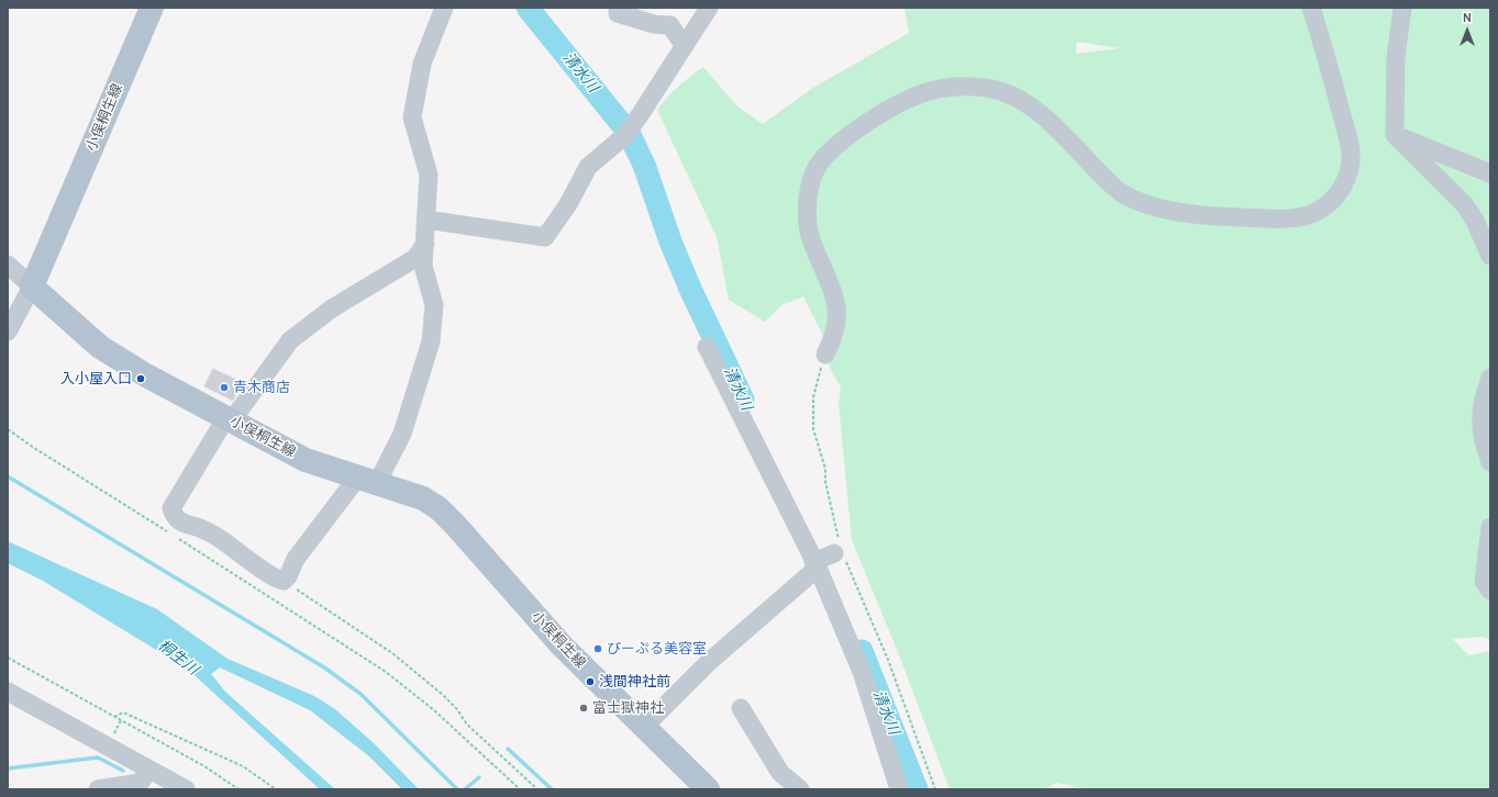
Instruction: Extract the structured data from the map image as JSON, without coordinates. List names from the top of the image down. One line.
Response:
{"streets":{"main road":["小俣桐生線"]},"water":["清水川","桐生川"],"places":["入小屋入口","青木商店","ぴーぷる美容室","浅間神社前","富士獄神社"],"north":"top"}
